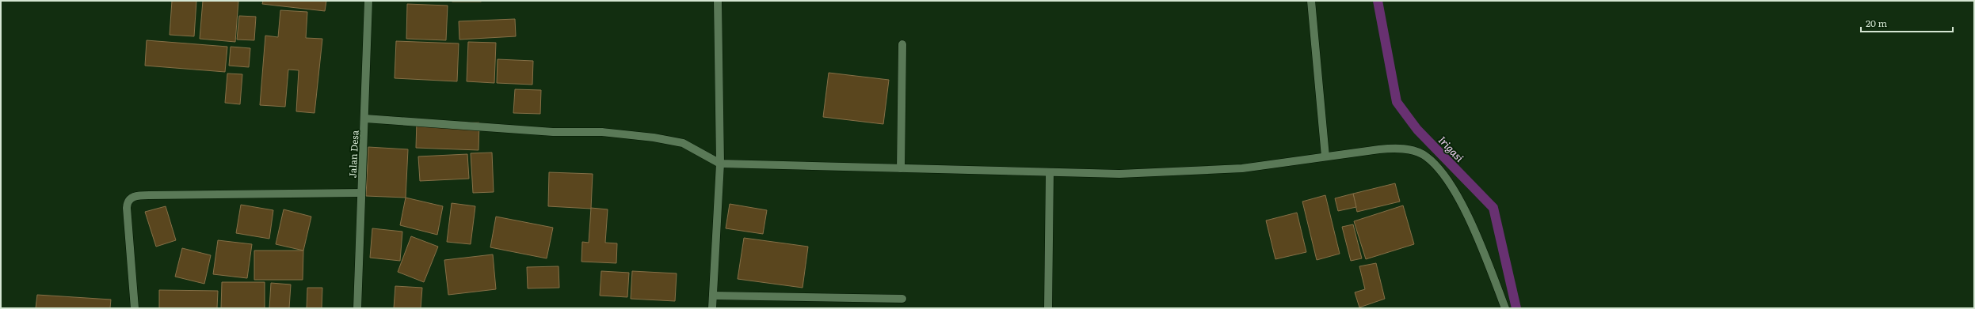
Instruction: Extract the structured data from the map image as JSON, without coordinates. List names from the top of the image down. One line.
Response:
{"streets":{"street":["Jalan Desa"]},"water":["Irigasi"],"scale_bar":"20 m"}
